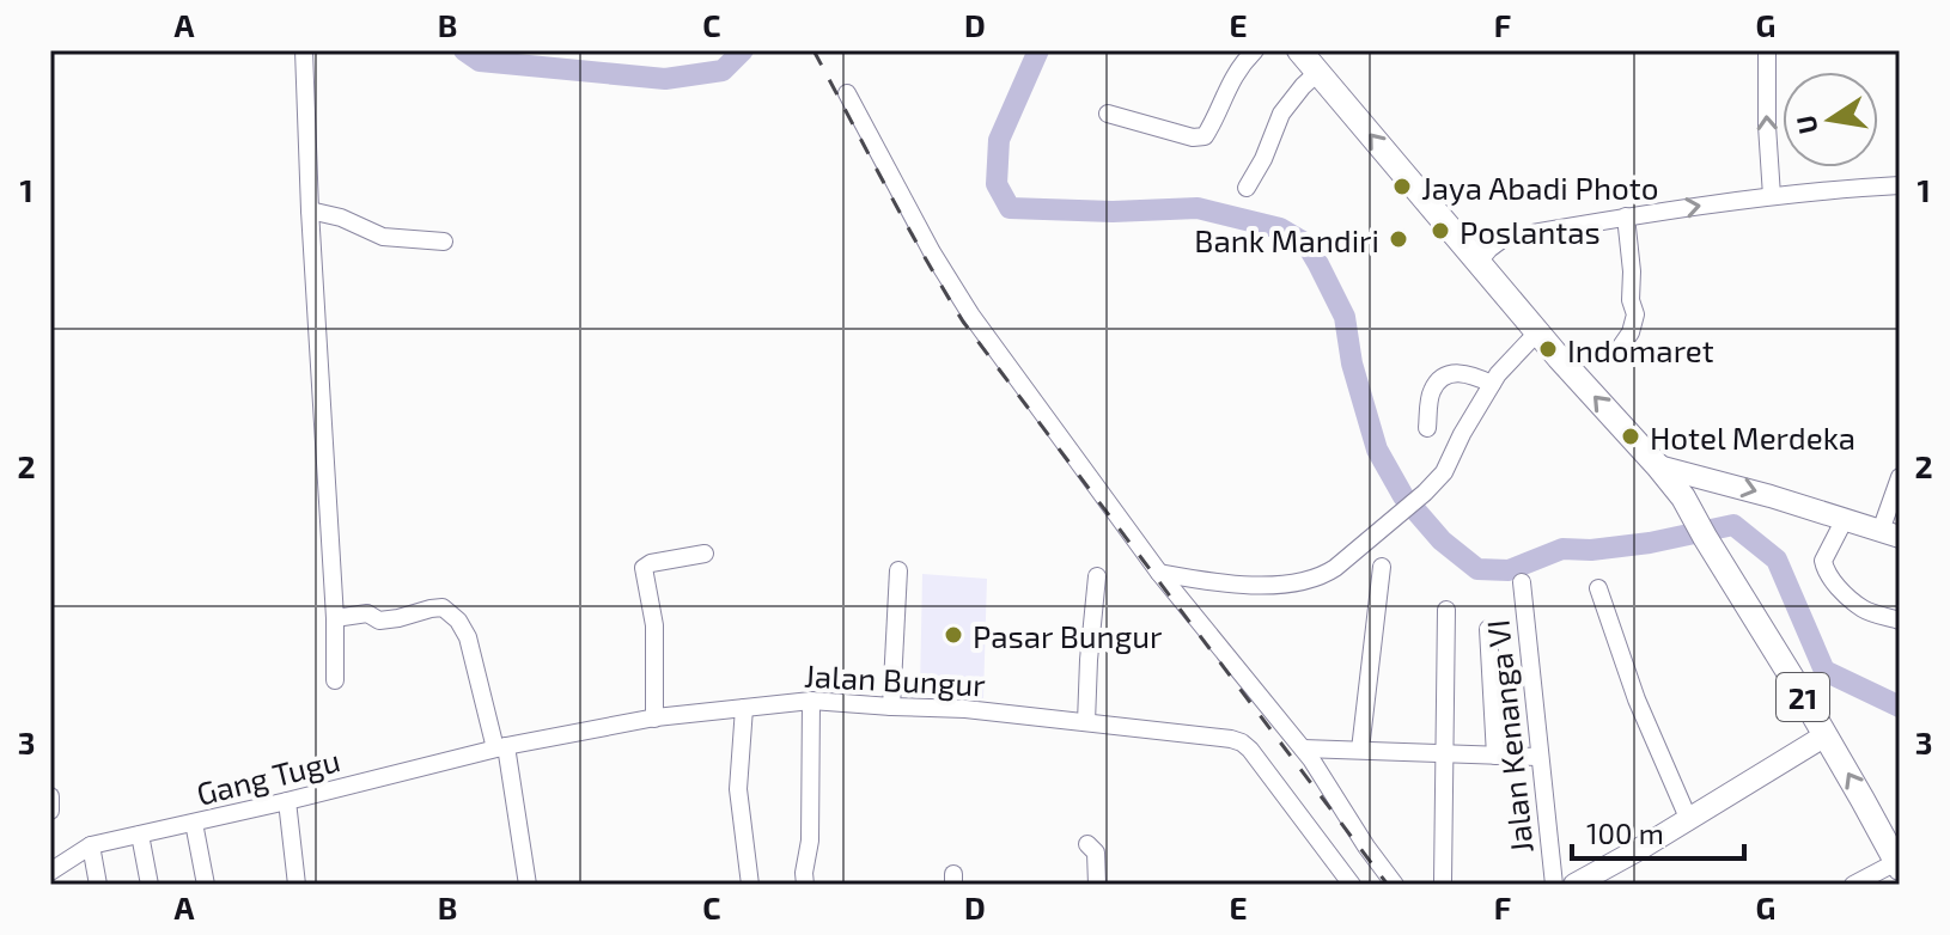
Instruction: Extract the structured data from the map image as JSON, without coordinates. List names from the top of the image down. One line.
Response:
{"streets":{"highway":["21"],"street":["Jalan Bungur","Jalan Kenanga VI","Gang Tugu"]},"crossings":[["Jalan Bungur","Gang Tugu"]],"places":["Jaya Abadi Photo","Poslantas","Bank Mandiri","Indomaret","Hotel Merdeka","Pasar Bungur"],"scale_bar":"100 m","north":"left","grid":{"columns":["A","B","C","D","E","F","G"],"rows":["1","2","3"]}}
